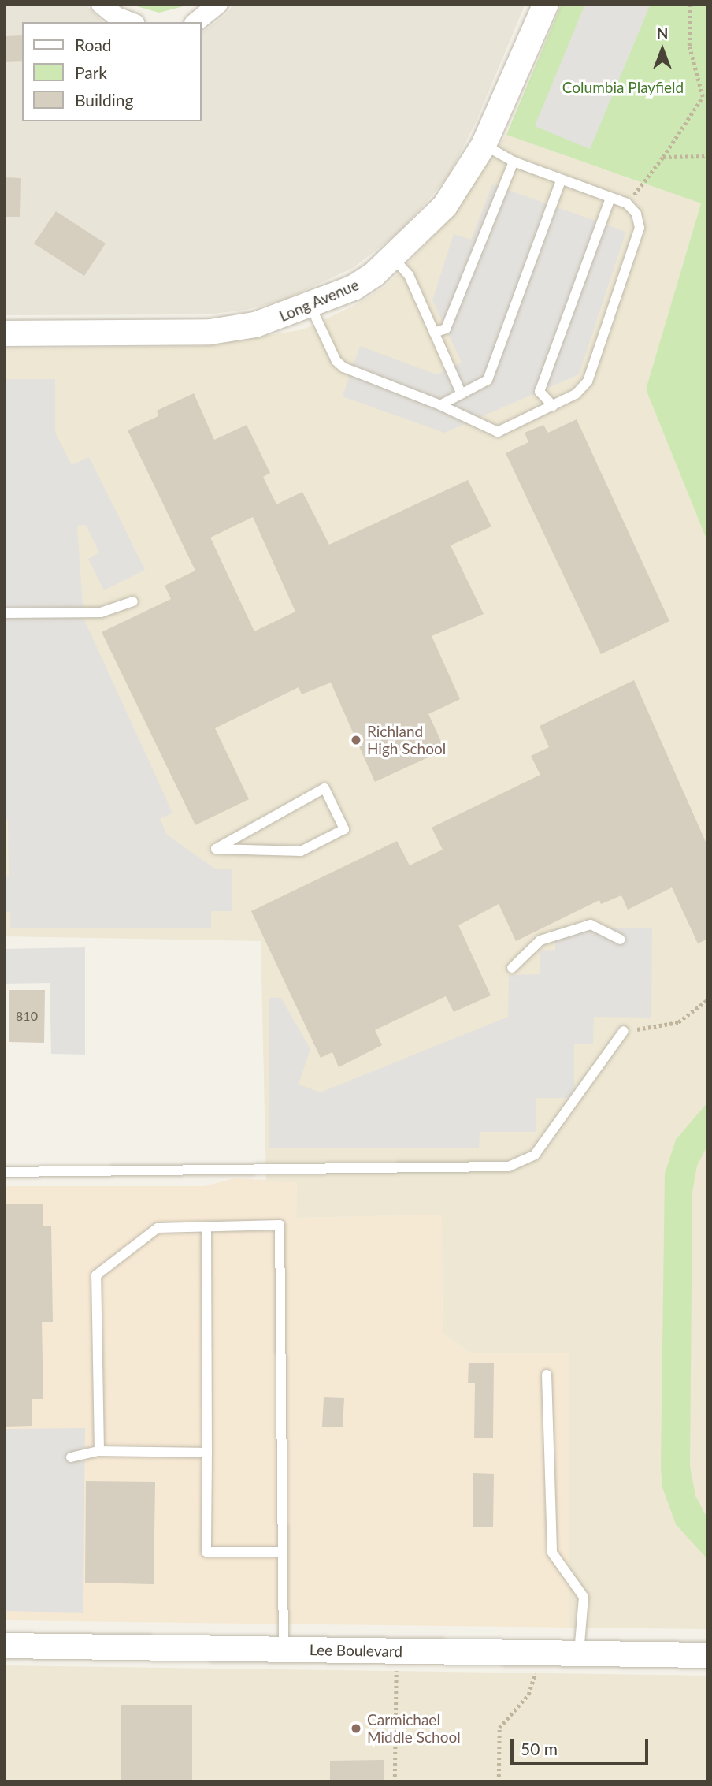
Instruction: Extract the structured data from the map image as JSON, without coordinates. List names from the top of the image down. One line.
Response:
{"streets":{"street":["Long Avenue","Lee Boulevard"]},"parks":["Columbia Playfield"],"places":["Richland High School","Carmichael Middle School"],"house_numbers":["810"],"legend":["Road","Park","Building"],"scale_bar":"50 m","north":"top"}
